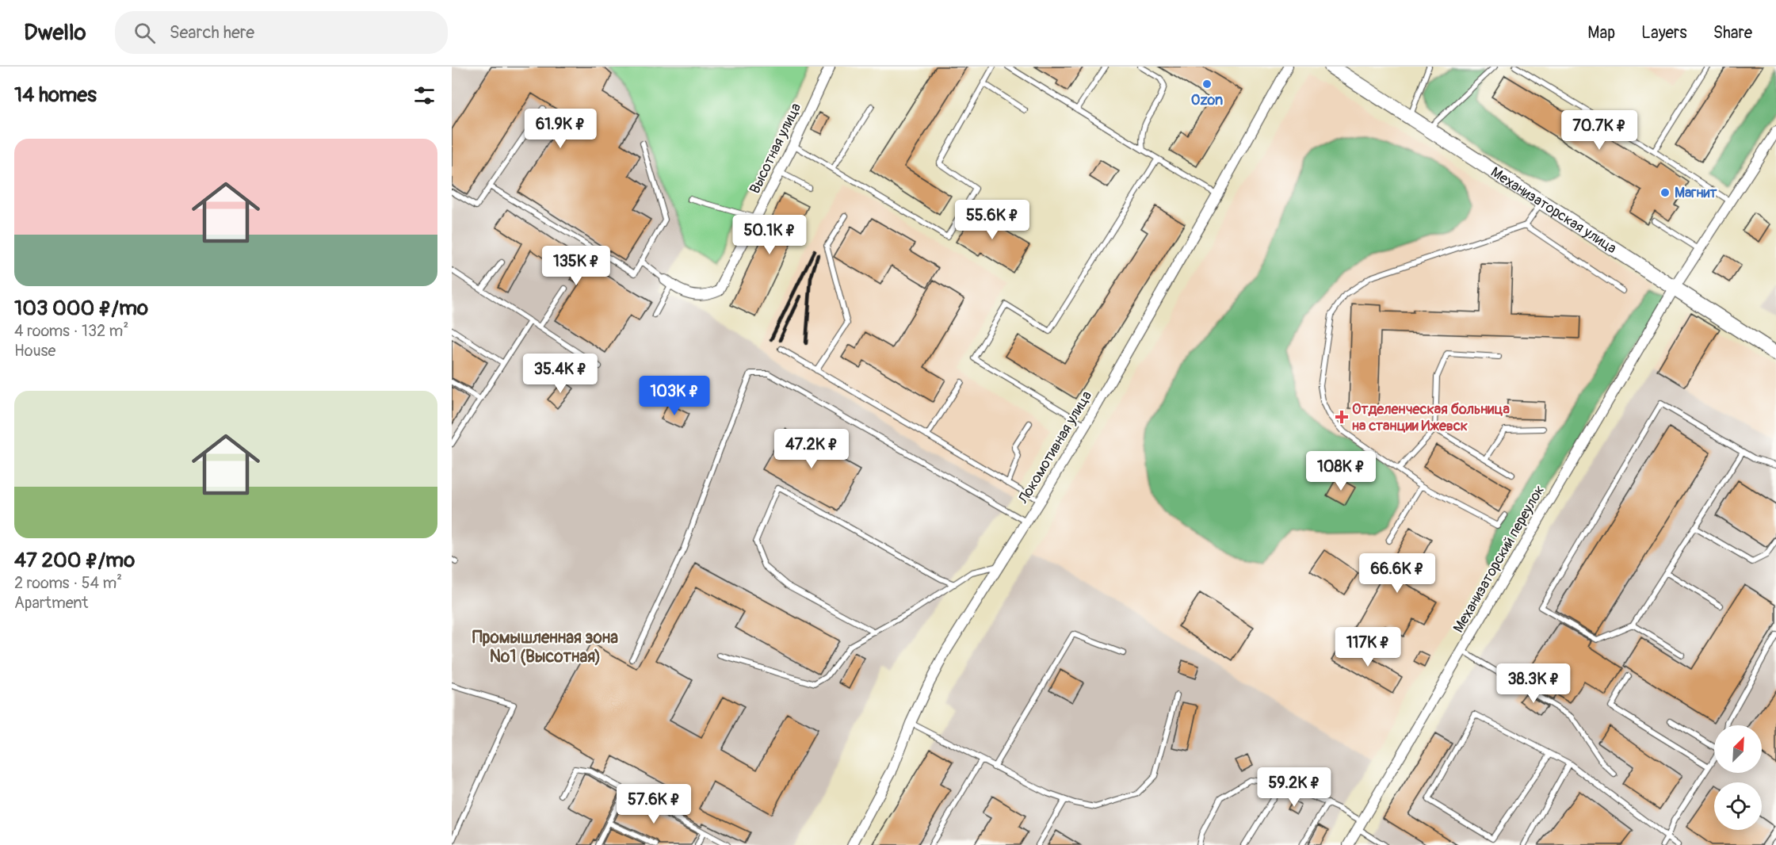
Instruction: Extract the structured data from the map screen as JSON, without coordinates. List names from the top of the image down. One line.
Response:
{"streets":{"street":["Высотная улица","Механизаторская улица","Локомотивная улица","Механизаторский переулок"]},"crossings":[["Механизаторская улица","Механизаторский переулок"]],"districts":["Промышленная зона №1 (Высотная)"],"places":{"other":["Ozon","Магнит"],"health":["Отделенческая больница на станции Ижевск"]},"north":"top right","page":{"header":"Dwello","search":"Search here","nav":["Map","Layers","Share"],"heading":"14 homes","price":["61.9K ₽","70.7K ₽","55.6K ₽","50.1K ₽","135K ₽","35.4K ₽","103K ₽","47.2K ₽","108K ₽","66.6K ₽","117K ₽","38.3K ₽","59.2K ₽","57.6K ₽"],"list":[{"name":"103 000 ₽/mo","note":"4 rooms · 132 m² · House"},{"name":"47 200 ₽/mo","note":"2 rooms · 54 m² · Apartment"}]}}
